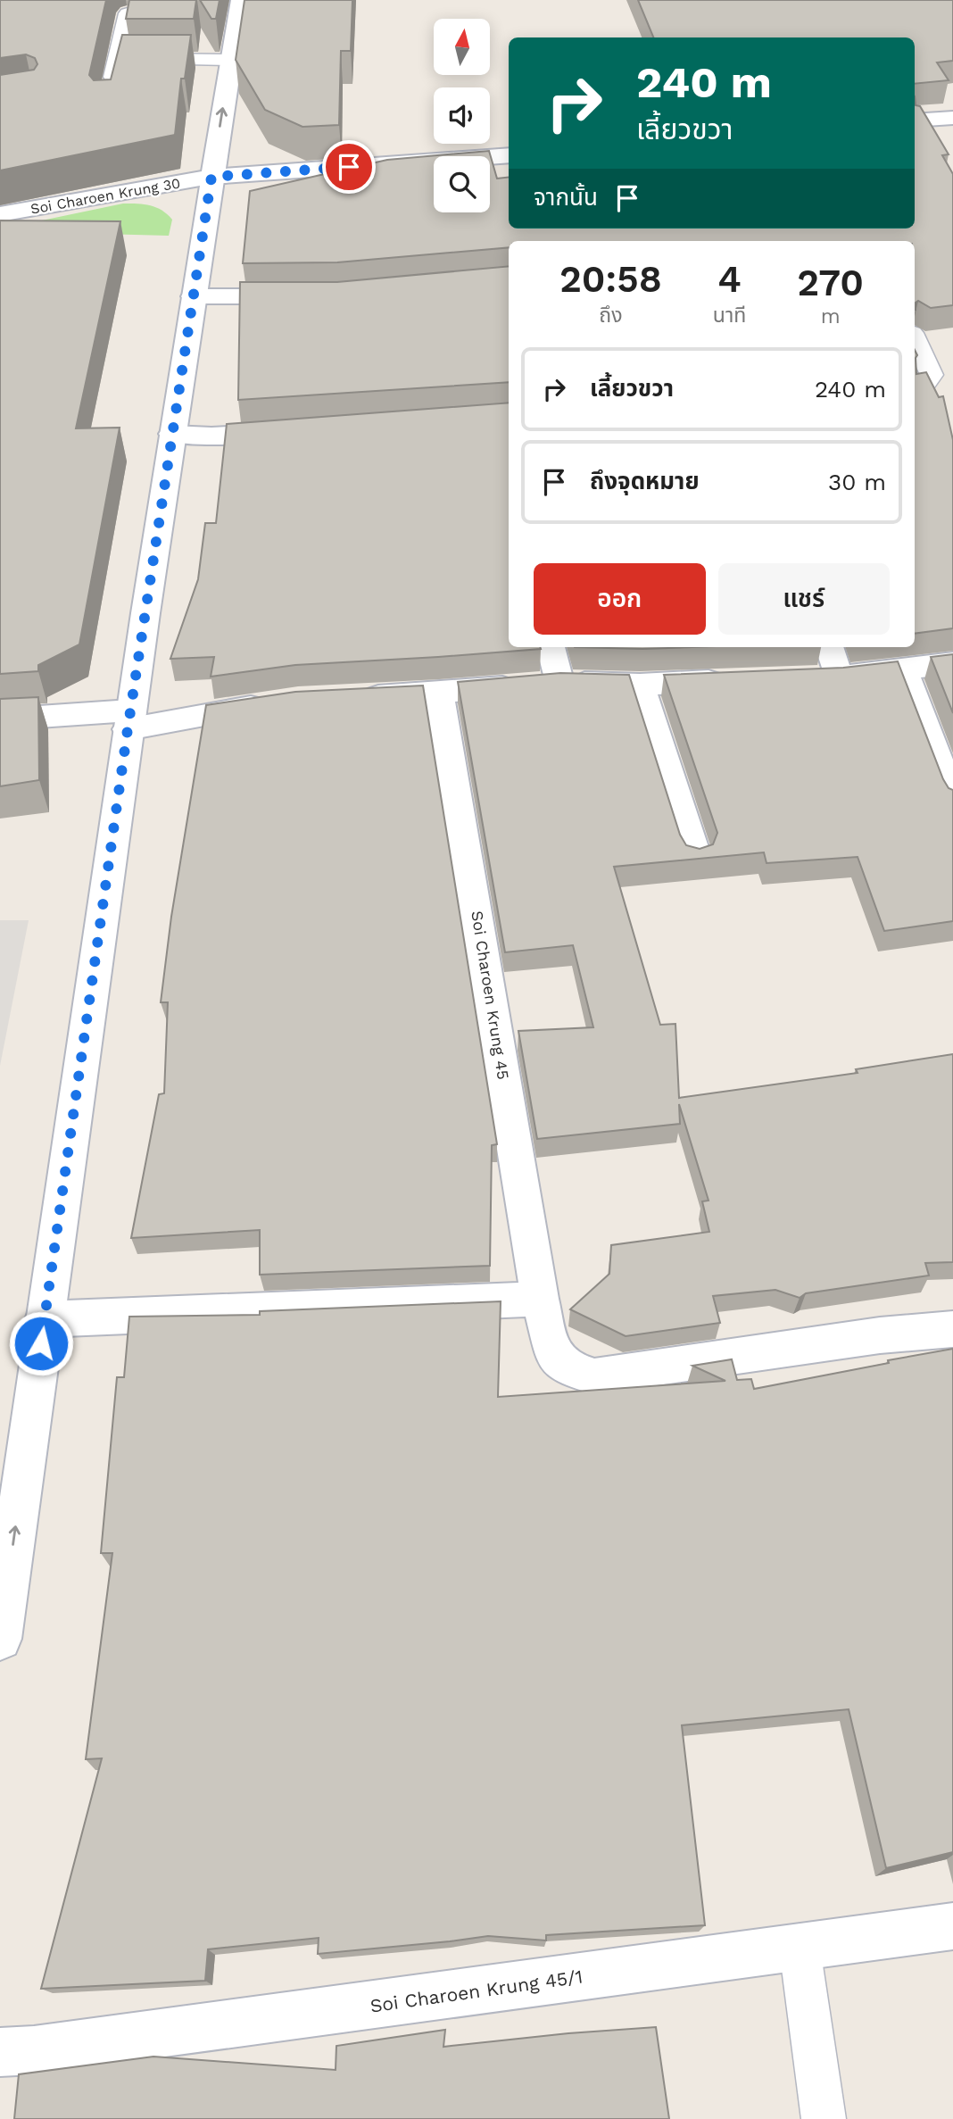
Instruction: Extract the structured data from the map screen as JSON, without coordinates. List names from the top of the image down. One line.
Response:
{"streets":{"street":["Soi Charoen Krung 30","Soi Charoen Krung 45","Soi Charoen Krung 45/1"]},"north":"top","page":{"turn":["240 m","เลี้ยวขวา"],"then":"จากนั้น","eta":["20:58","ถึง","4","นาที","270","m"],"list":[{"name":"เลี้ยวขวา","value":"240 m"},{"name":"ถึงจุดหมาย","value":"30 m"}],"buttons":["ออก","แชร์"]}}
